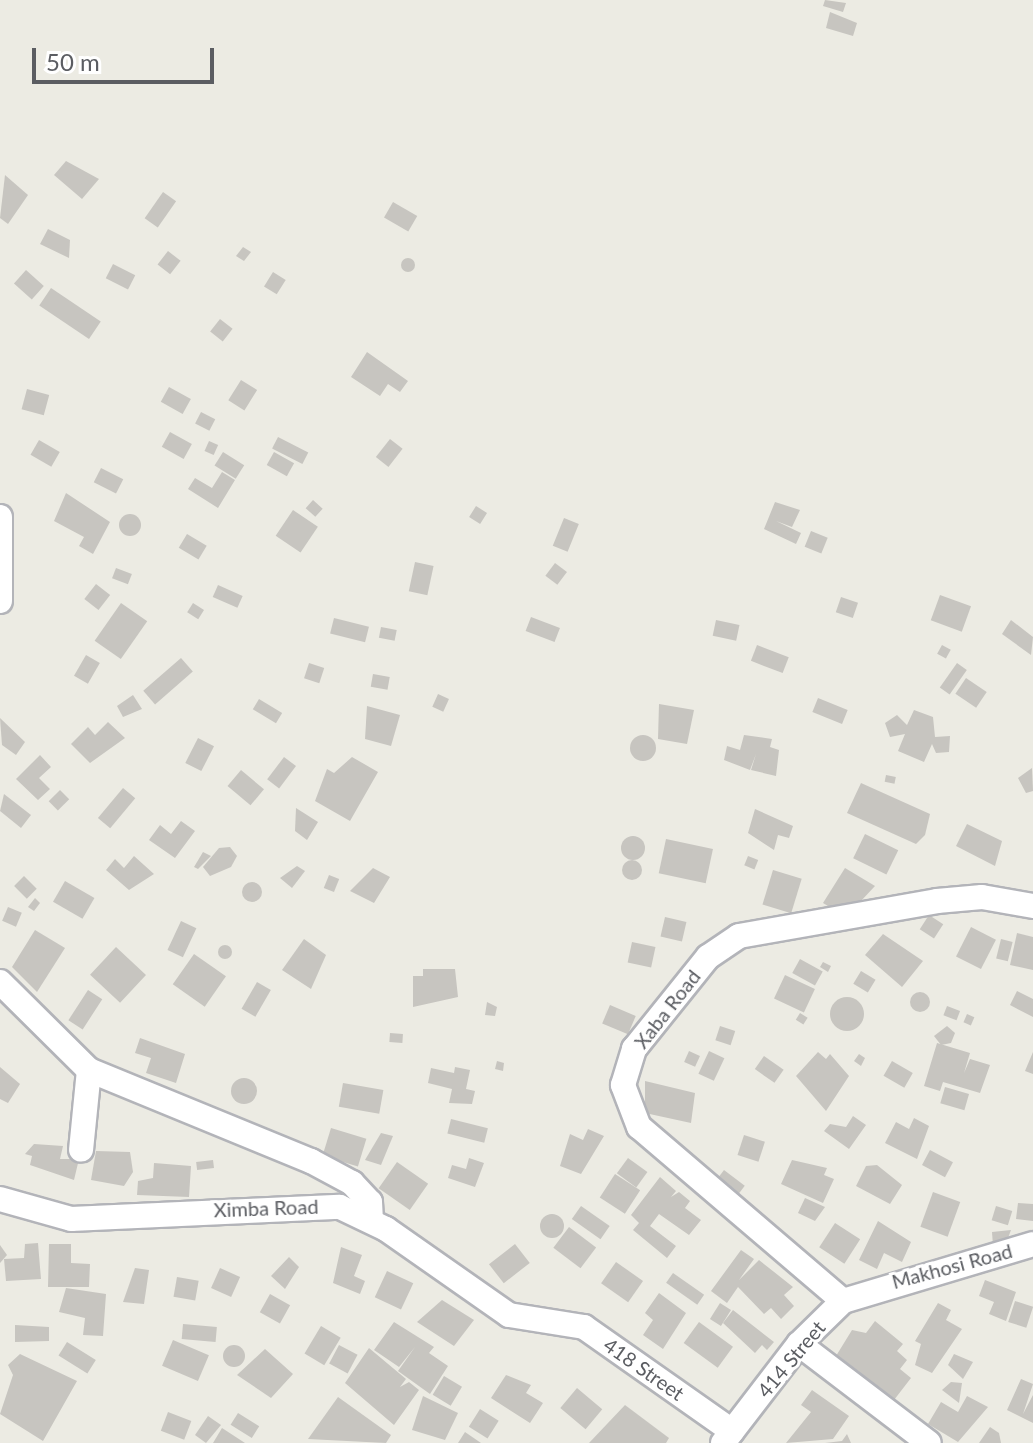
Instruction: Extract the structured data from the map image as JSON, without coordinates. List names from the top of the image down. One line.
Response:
{"streets":{"street":["Xaba Road","Ximba Road","Makhosi Road","414 Street","418 Street"]},"crossings":[["Xaba Road","414 Street"],["Ximba Road","418 Street"],["Makhosi Road","414 Street"],["414 Street","418 Street"]],"scale_bar":"50 m"}
